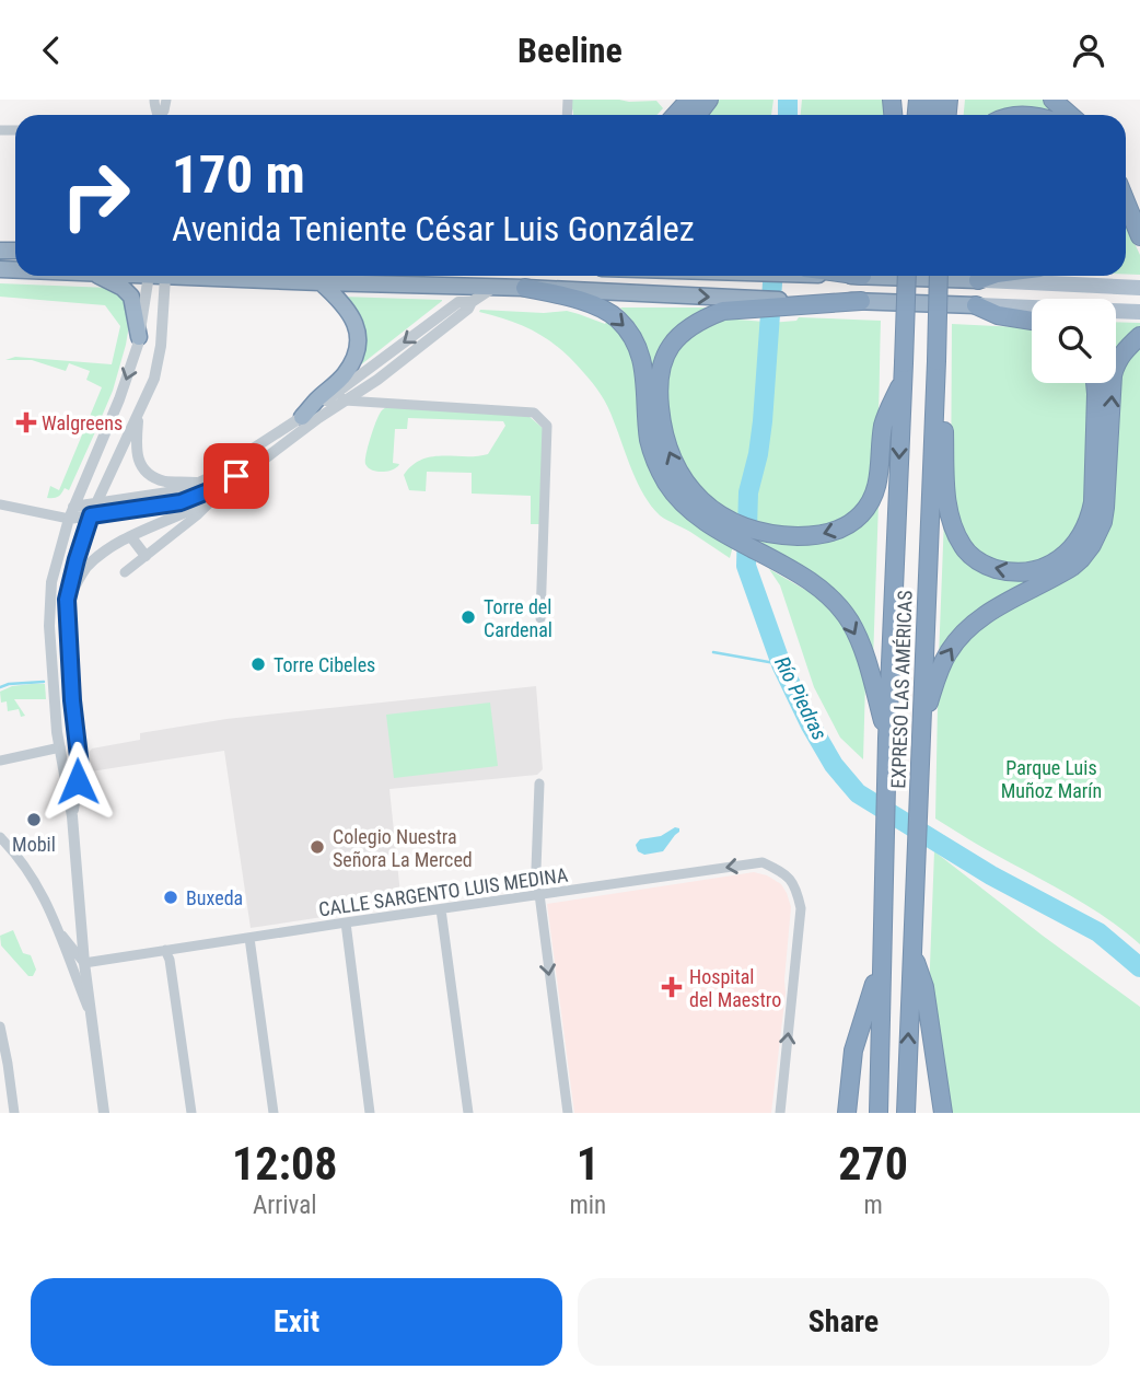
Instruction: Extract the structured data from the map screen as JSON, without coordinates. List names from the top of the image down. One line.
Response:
{"streets":{"highway":["EXPRESO LAS AMÉRICAS"],"street":["CALLE SARGENTO LUIS MEDINA"]},"water":["Río Piedras"],"parks":["Parque Luis Muñoz Marín"],"places":{"health":["Walgreens","Hospital del Maestro"],"other":["Torre del Cardenal","Torre Cibeles","Mobil","Colegio Nuestra Señora La Merced","Buxeda"]},"page":{"header":"Beeline","turn":["170 m","Avenida Teniente César Luis González"],"eta":["12:08","Arrival","1","min","270","m"],"buttons":["Exit","Share"]}}
